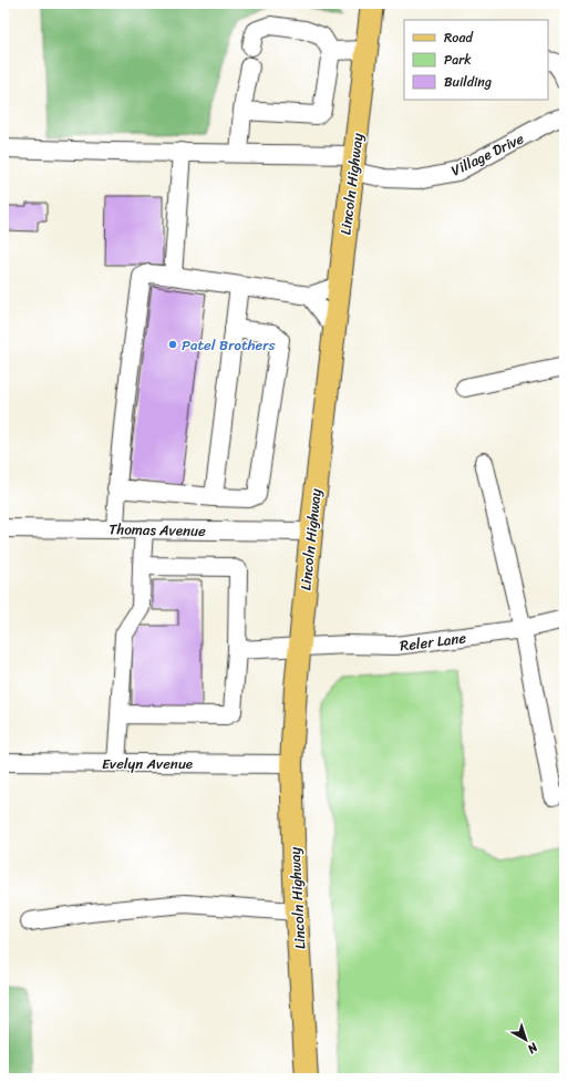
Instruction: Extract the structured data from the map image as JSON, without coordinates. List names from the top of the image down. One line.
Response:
{"streets":{"main road":["Lincoln Highway"],"street":["Village Drive","Thomas Avenue","Reler Lane","Evelyn Avenue"]},"crossings":[["Village Drive","Lincoln Highway"],["Lincoln Highway","Thomas Avenue"],["Lincoln Highway","Reler Lane"],["Lincoln Highway","Evelyn Avenue"]],"places":["Patel Brothers"],"legend":["Road","Park","Building"],"north":"bottom right"}
